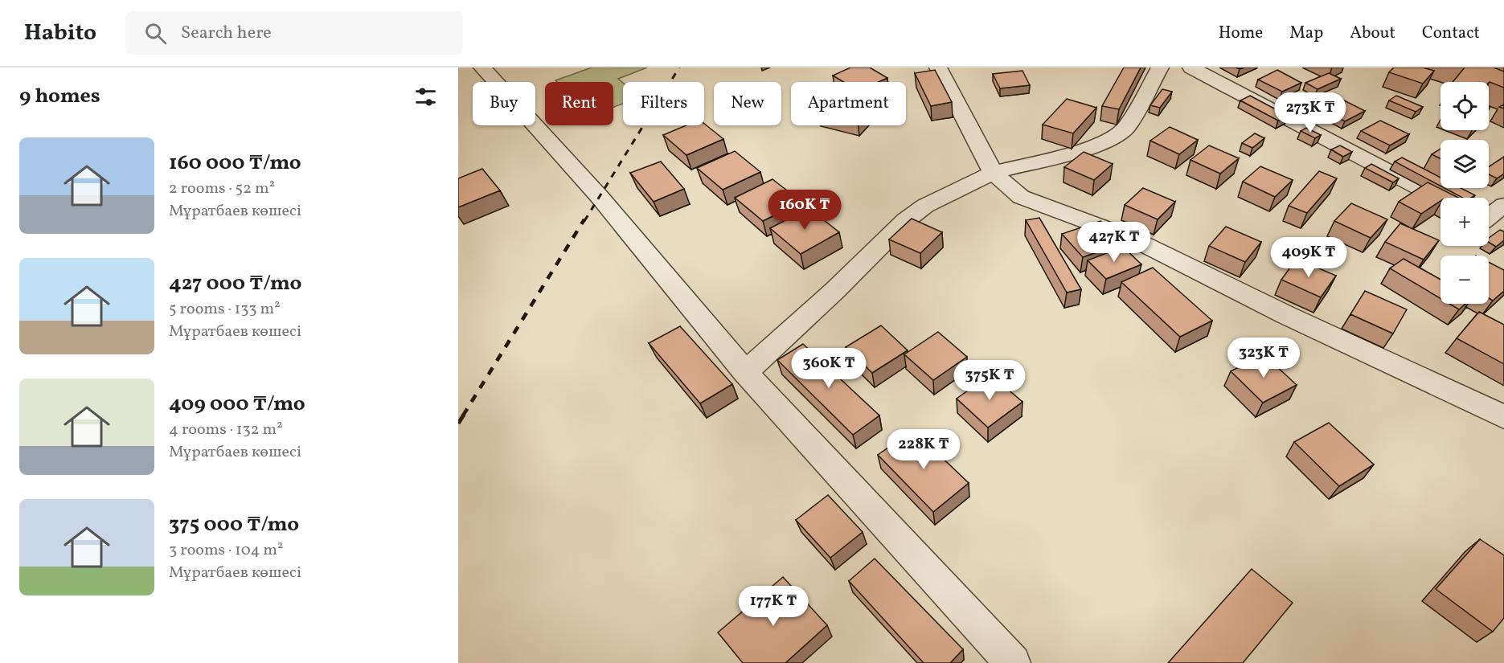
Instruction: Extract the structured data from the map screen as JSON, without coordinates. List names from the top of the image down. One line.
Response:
{"page":{"header":"Habito","search":"Search here","nav":["Home","Map","About","Contact"],"heading":"9 homes","map_buttons":["+","−"],"chip":["Buy","Rent","Filters","New","Apartment"],"price":["273K ₸","160K ₸","427K ₸","409K ₸","323K ₸","360K ₸","375K ₸","228K ₸","177K ₸"],"list":[{"name":"160 000 ₸/mo","note":"2 rooms · 52 m² · Мұратбаев көшесі"},{"name":"427 000 ₸/mo","note":"5 rooms · 133 m² · Мұратбаев көшесі"},{"name":"409 000 ₸/mo","note":"4 rooms · 132 m² · Мұратбаев көшесі"},{"name":"375 000 ₸/mo","note":"3 rooms · 104 m² · Мұратбаев көшесі"}]}}
